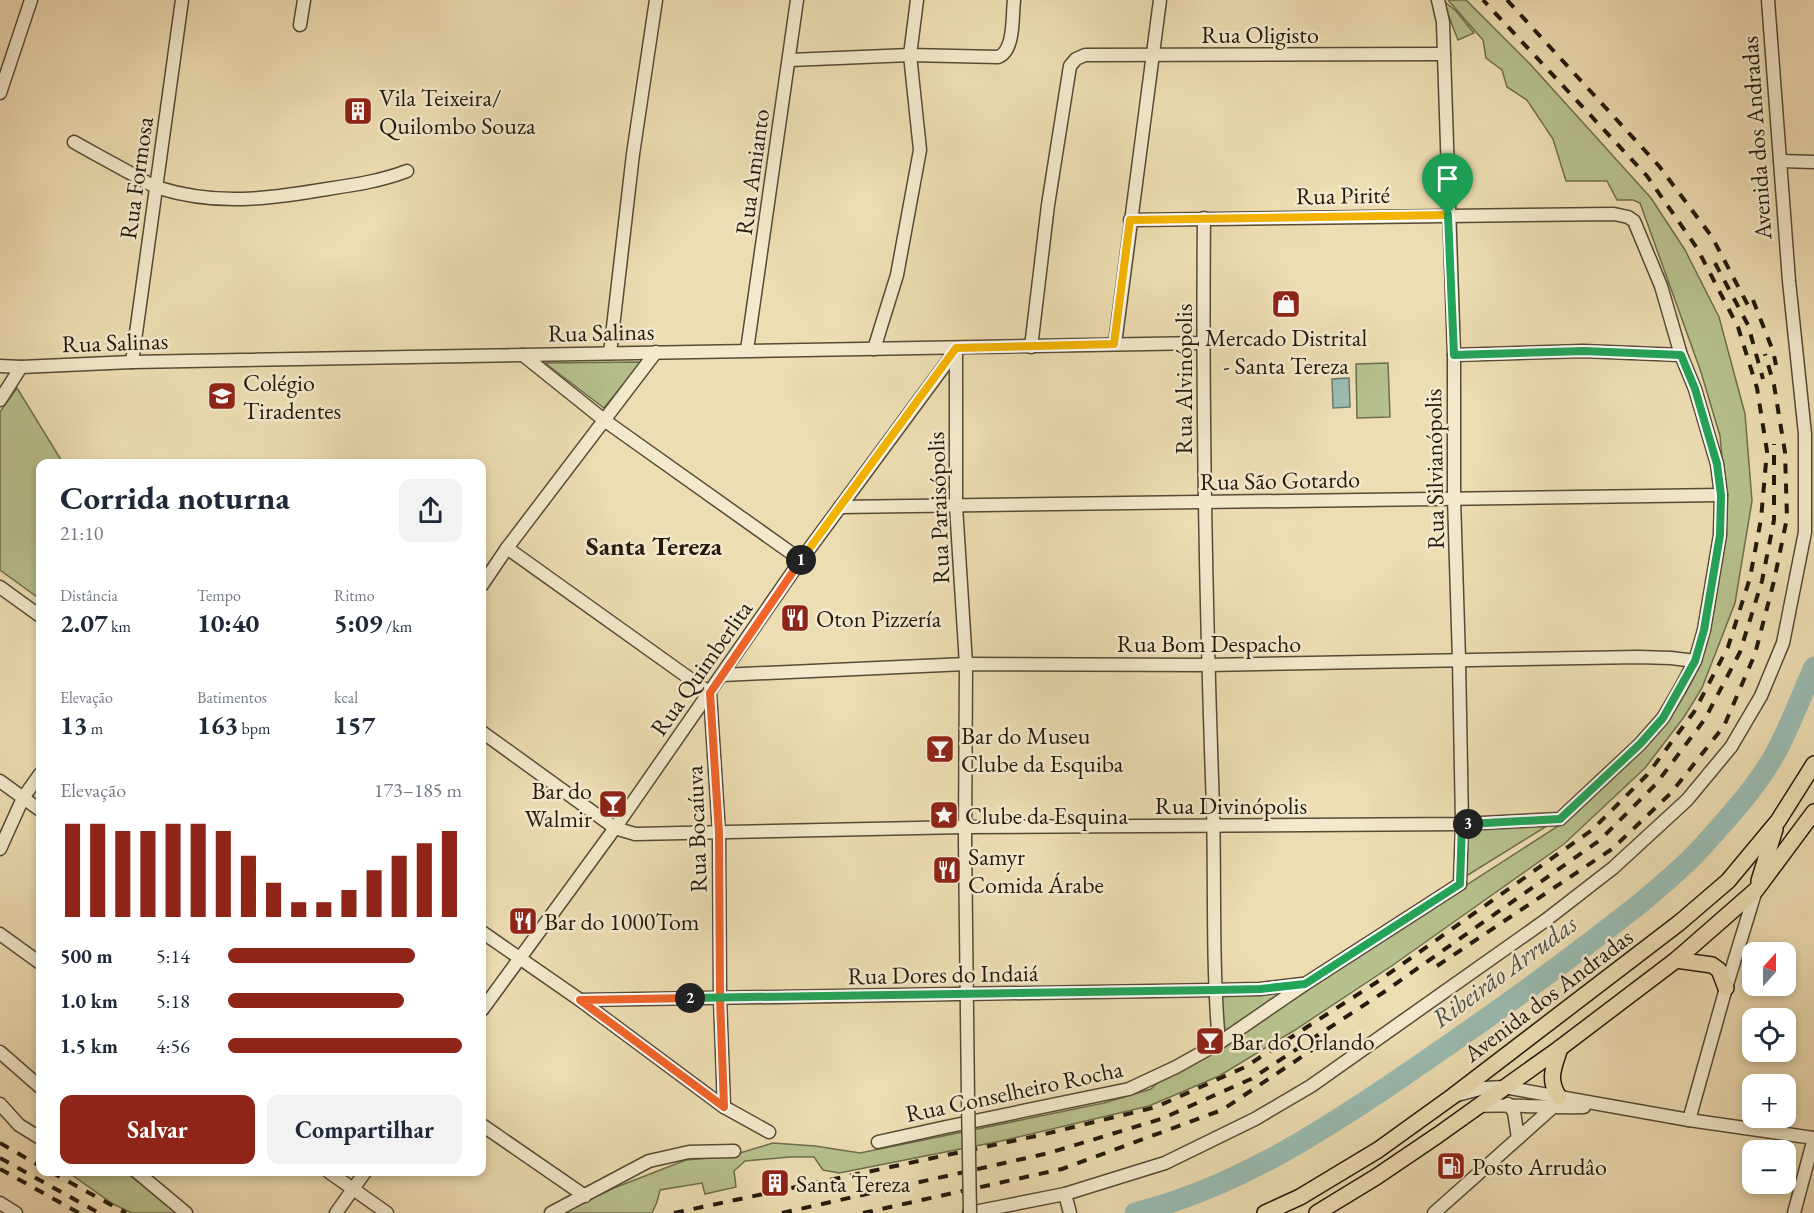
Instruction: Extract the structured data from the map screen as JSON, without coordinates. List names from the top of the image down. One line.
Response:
{"streets":{"main road":["Avenida dos Andradas"],"street":["Rua Oligisto","Rua Amianto","Rua Formosa","Rua Pirité","Rua Salinas","Rua Alvinópolis","Rua Silvianópolis","Rua São Gotardo","Rua Paraisópolis","Rua Bom Despacho","Rua Quimberlita","Rua Divinópolis","Rua Bocaíuva","Rua Dores do Indaiá","Rua Conselheiro Rocha"]},"crossings":[["Rua Oligisto","Rua Salinas"],["Rua Oligisto","Rua Silvianópolis"],["Avenida dos Andradas","Rua Paraisópolis"],["Rua Amianto","Rua Salinas"],["Rua Formosa","Rua Salinas"],["Rua Pirité","Rua Alvinópolis"],["Rua Pirité","Rua Silvianópolis"],["Rua Salinas","Rua Alvinópolis"],["Rua Salinas","Rua Paraisópolis"],["Rua Salinas","Rua Quimberlita"],["Rua Alvinópolis","Rua São Gotardo"],["Rua Alvinópolis","Rua Bom Despacho"],["Rua Alvinópolis","Rua Divinópolis"],["Rua Alvinópolis","Rua Dores do Indaiá"],["Rua Alvinópolis","Rua Conselheiro Rocha"],["Rua Silvianópolis","Rua São Gotardo"],["Rua Silvianópolis","Rua Bom Despacho"],["Rua Silvianópolis","Rua Divinópolis"],["Rua Silvianópolis","Rua Conselheiro Rocha"],["Rua São Gotardo","Rua Paraisópolis"],["Rua São Gotardo","Rua Quimberlita"],["Rua Paraisópolis","Rua Bom Despacho"],["Rua Paraisópolis","Rua Quimberlita"],["Rua Paraisópolis","Rua Divinópolis"],["Rua Paraisópolis","Rua Dores do Indaiá"],["Rua Bom Despacho","Rua Quimberlita"],["Rua Bom Despacho","Rua Divinópolis"],["Rua Quimberlita","Rua Divinópolis"],["Rua Quimberlita","Rua Bocaíuva"],["Rua Divinópolis","Rua Bocaíuva"],["Rua Bocaíuva","Rua Dores do Indaiá"],["Rua Dores do Indaiá","Rua Conselheiro Rocha"]],"districts":["Santa Tereza"],"water":["Ribeirão Arrudas"],"places":{"building":["Vila Teixeira/ Quilombo Souza","Santa Tereza"],"shop":["Mercado Distrital - Santa Tereza"],"school or university":["Colégio Tiradentes"],"restaurant":["Oton Pizzería","Samyr Comida Árabe","Bar do 1000Tom"],"bar":["Bar do Museu Clube da Esquiba","Bar do Walmir","Bar do Orlando"],"place":["Clube da Esquina"],"fuel station":["Posto Arrudâo"]},"north":"top","page":{"heading":["Corrida noturna","21:10"],"pins":["1","3","2"],"stats":[["Distância","2.07 km"],["Tempo","10:40"],["Ritmo","5:09 /km"],["Elevação","13 m"],["Batimentos","163 bpm"],["kcal","157"]],"chart":["Elevação","173–185 m"],"list":[{"name":"500 m","note":"5:14"},{"name":"1.0 km","note":"5:18"},{"name":"1.5 km","note":"4:56"}],"map_buttons":["+","−"],"buttons":["Salvar","Compartilhar"]}}
